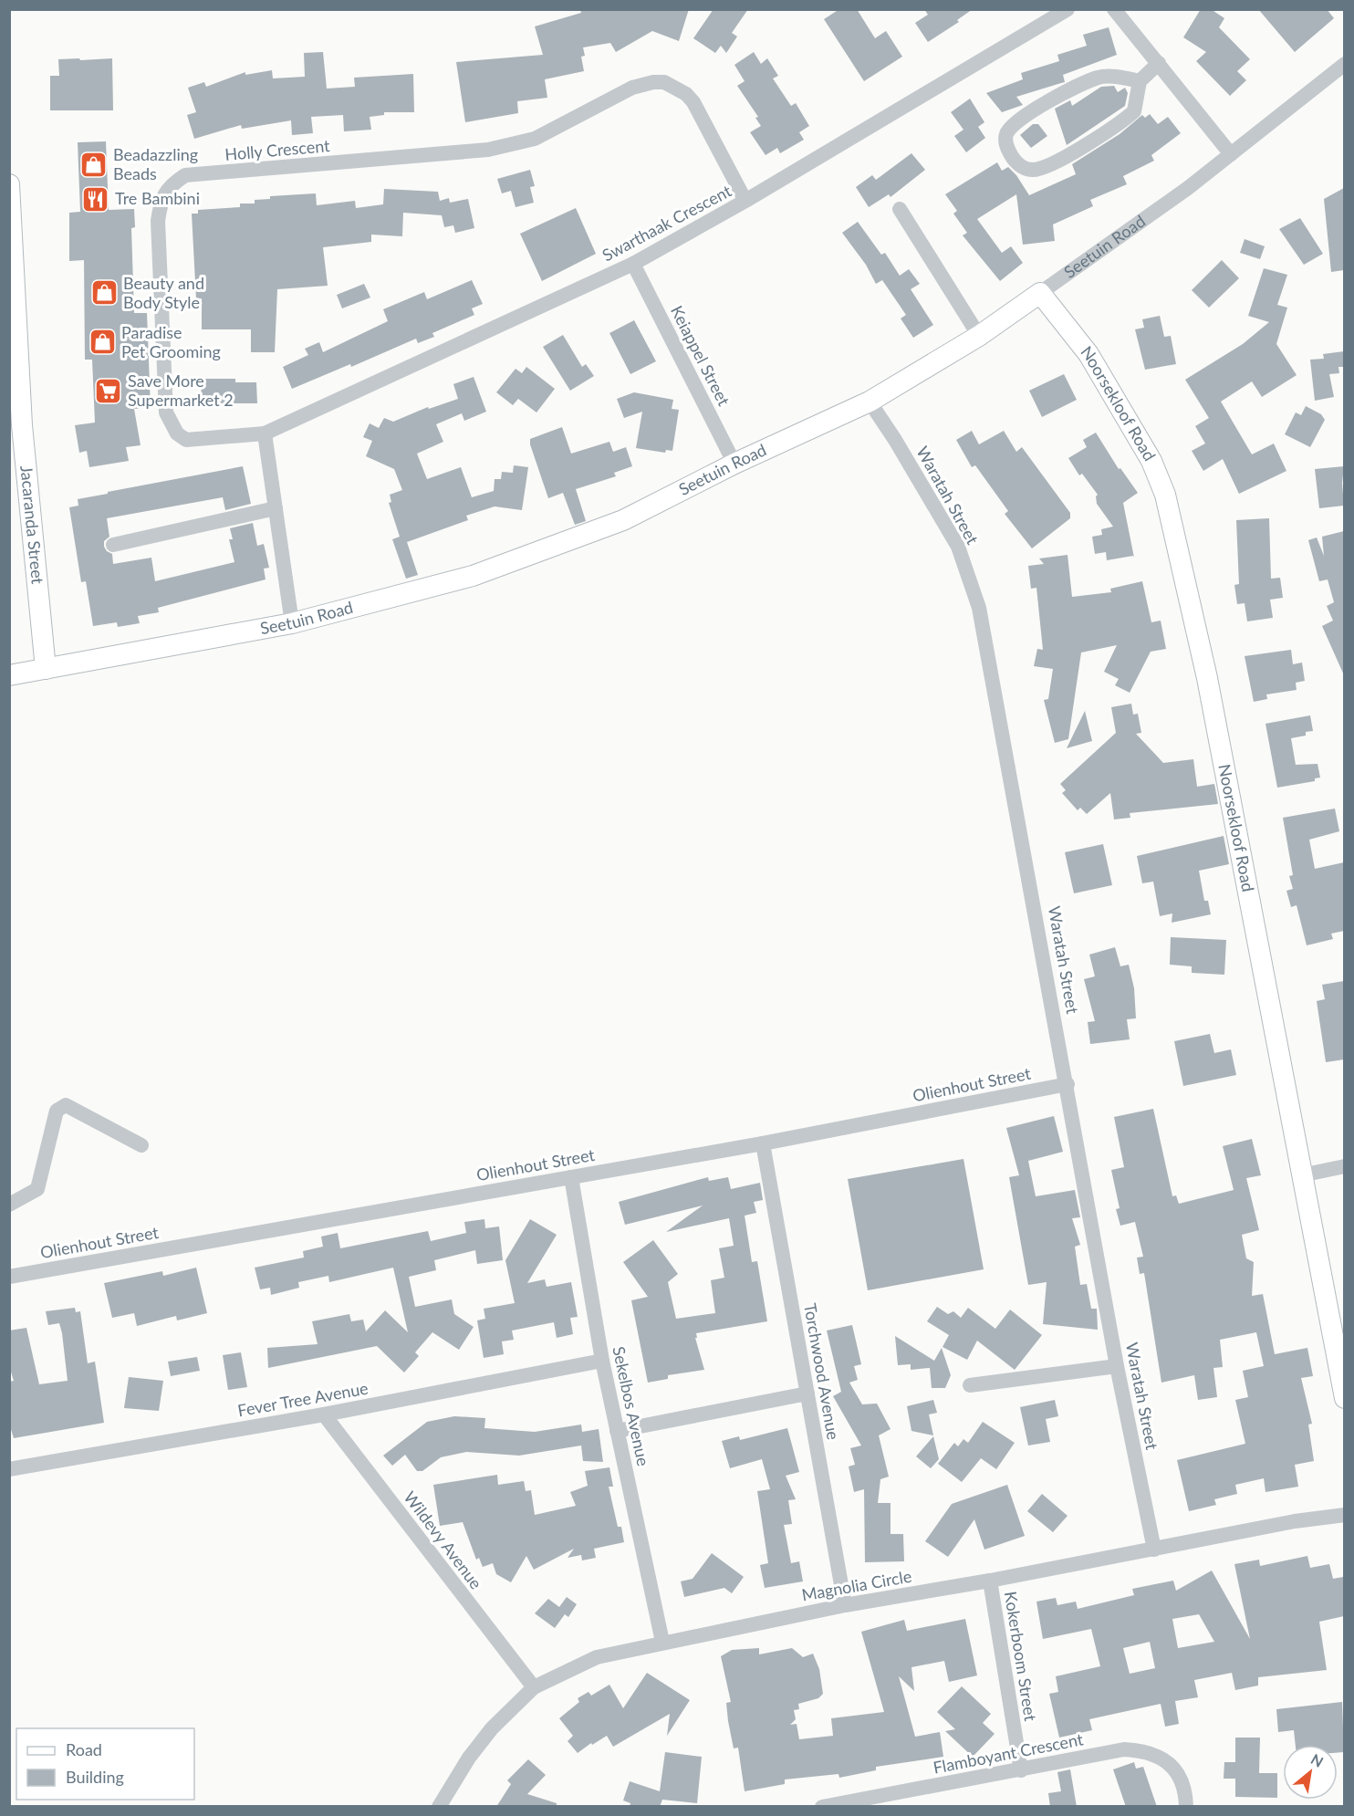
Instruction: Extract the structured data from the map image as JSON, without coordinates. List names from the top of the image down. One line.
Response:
{"streets":{"street":["Holly Crescent","Swarthaak Crescent","Seetuin Road","Keiappel Street","Noorsekloof Road","Waratah Street","Jacaranda Street","Olienhout Street","Torchwood Avenue","Fever Tree Avenue","Sekelbos Avenue","Wildevy Avenue","Magnolia Circle","Kokerboom Street","Flamboyant Crescent"]},"crossings":[["Holly Crescent","Swarthaak Crescent"],["Swarthaak Crescent","Keiappel Street"],["Seetuin Road","Keiappel Street"],["Seetuin Road","Noorsekloof Road"],["Seetuin Road","Waratah Street"],["Seetuin Road","Jacaranda Street"],["Waratah Street","Olienhout Street"],["Waratah Street","Magnolia Circle"],["Olienhout Street","Torchwood Avenue"],["Olienhout Street","Sekelbos Avenue"],["Torchwood Avenue","Magnolia Circle"],["Fever Tree Avenue","Sekelbos Avenue"],["Fever Tree Avenue","Wildevy Avenue"],["Sekelbos Avenue","Magnolia Circle"],["Wildevy Avenue","Magnolia Circle"],["Magnolia Circle","Kokerboom Street"],["Kokerboom Street","Flamboyant Crescent"]],"places":{"shop":["Beadazzling Beads","Beauty and Body Style","Paradise Pet Grooming"],"restaurant":["Tre Bambini"],"supermarket":["Save More Supermarket 2"]},"legend":["Road","Building"],"north":"top right"}
